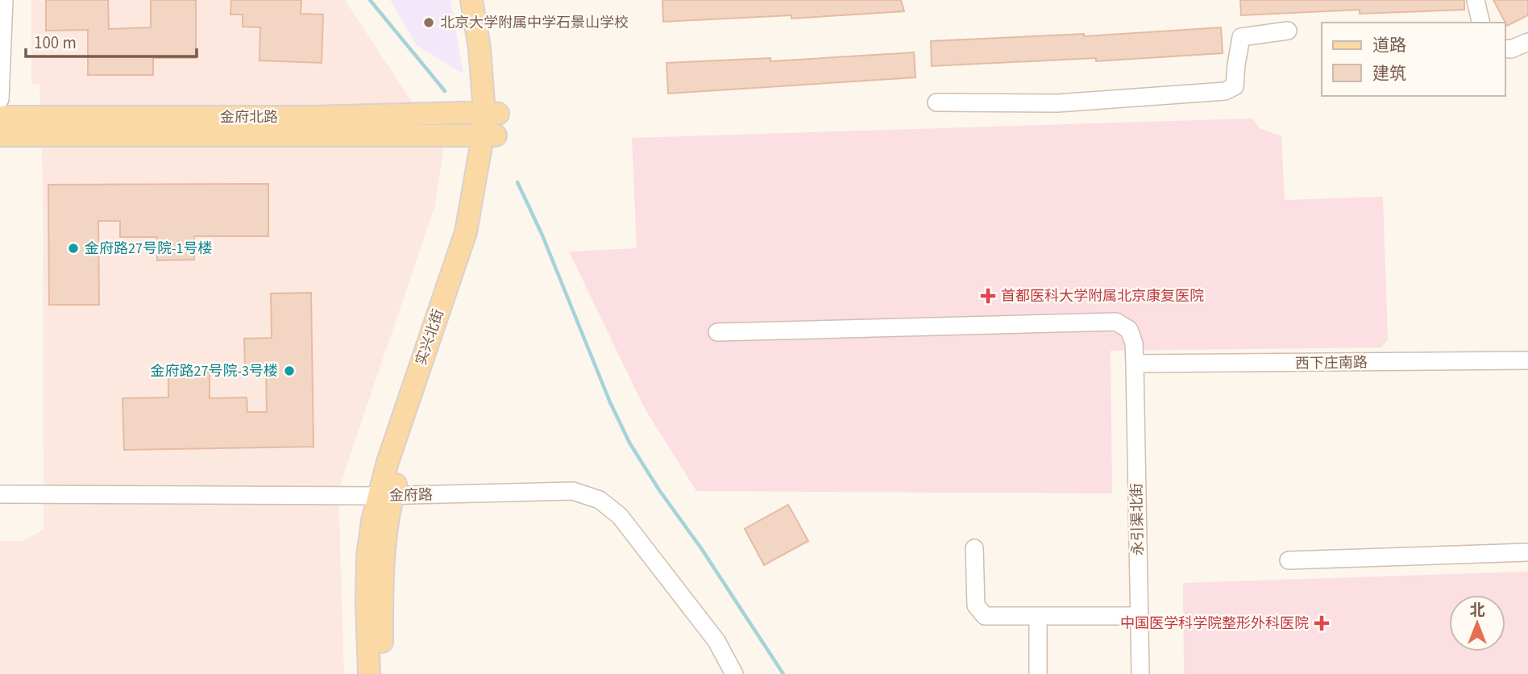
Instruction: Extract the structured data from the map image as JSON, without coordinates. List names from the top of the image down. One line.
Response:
{"streets":{"main road":["金府北路","实兴北街"],"street":["西下庄南路","金府路","永引渠北街"]},"crossings":[["金府北路","实兴北街"],["实兴北街","金府路"],["西下庄南路","永引渠北街"]],"places":{"other":["北京大学附属中学石景山学校","金府路27号院-1号楼","金府路27号院-3号楼"],"health":["首都医科大学附属北京康复医院","中国医学科学院整形外科医院"]},"legend":["道路","建筑"],"scale_bar":"100 m","north":"top"}
